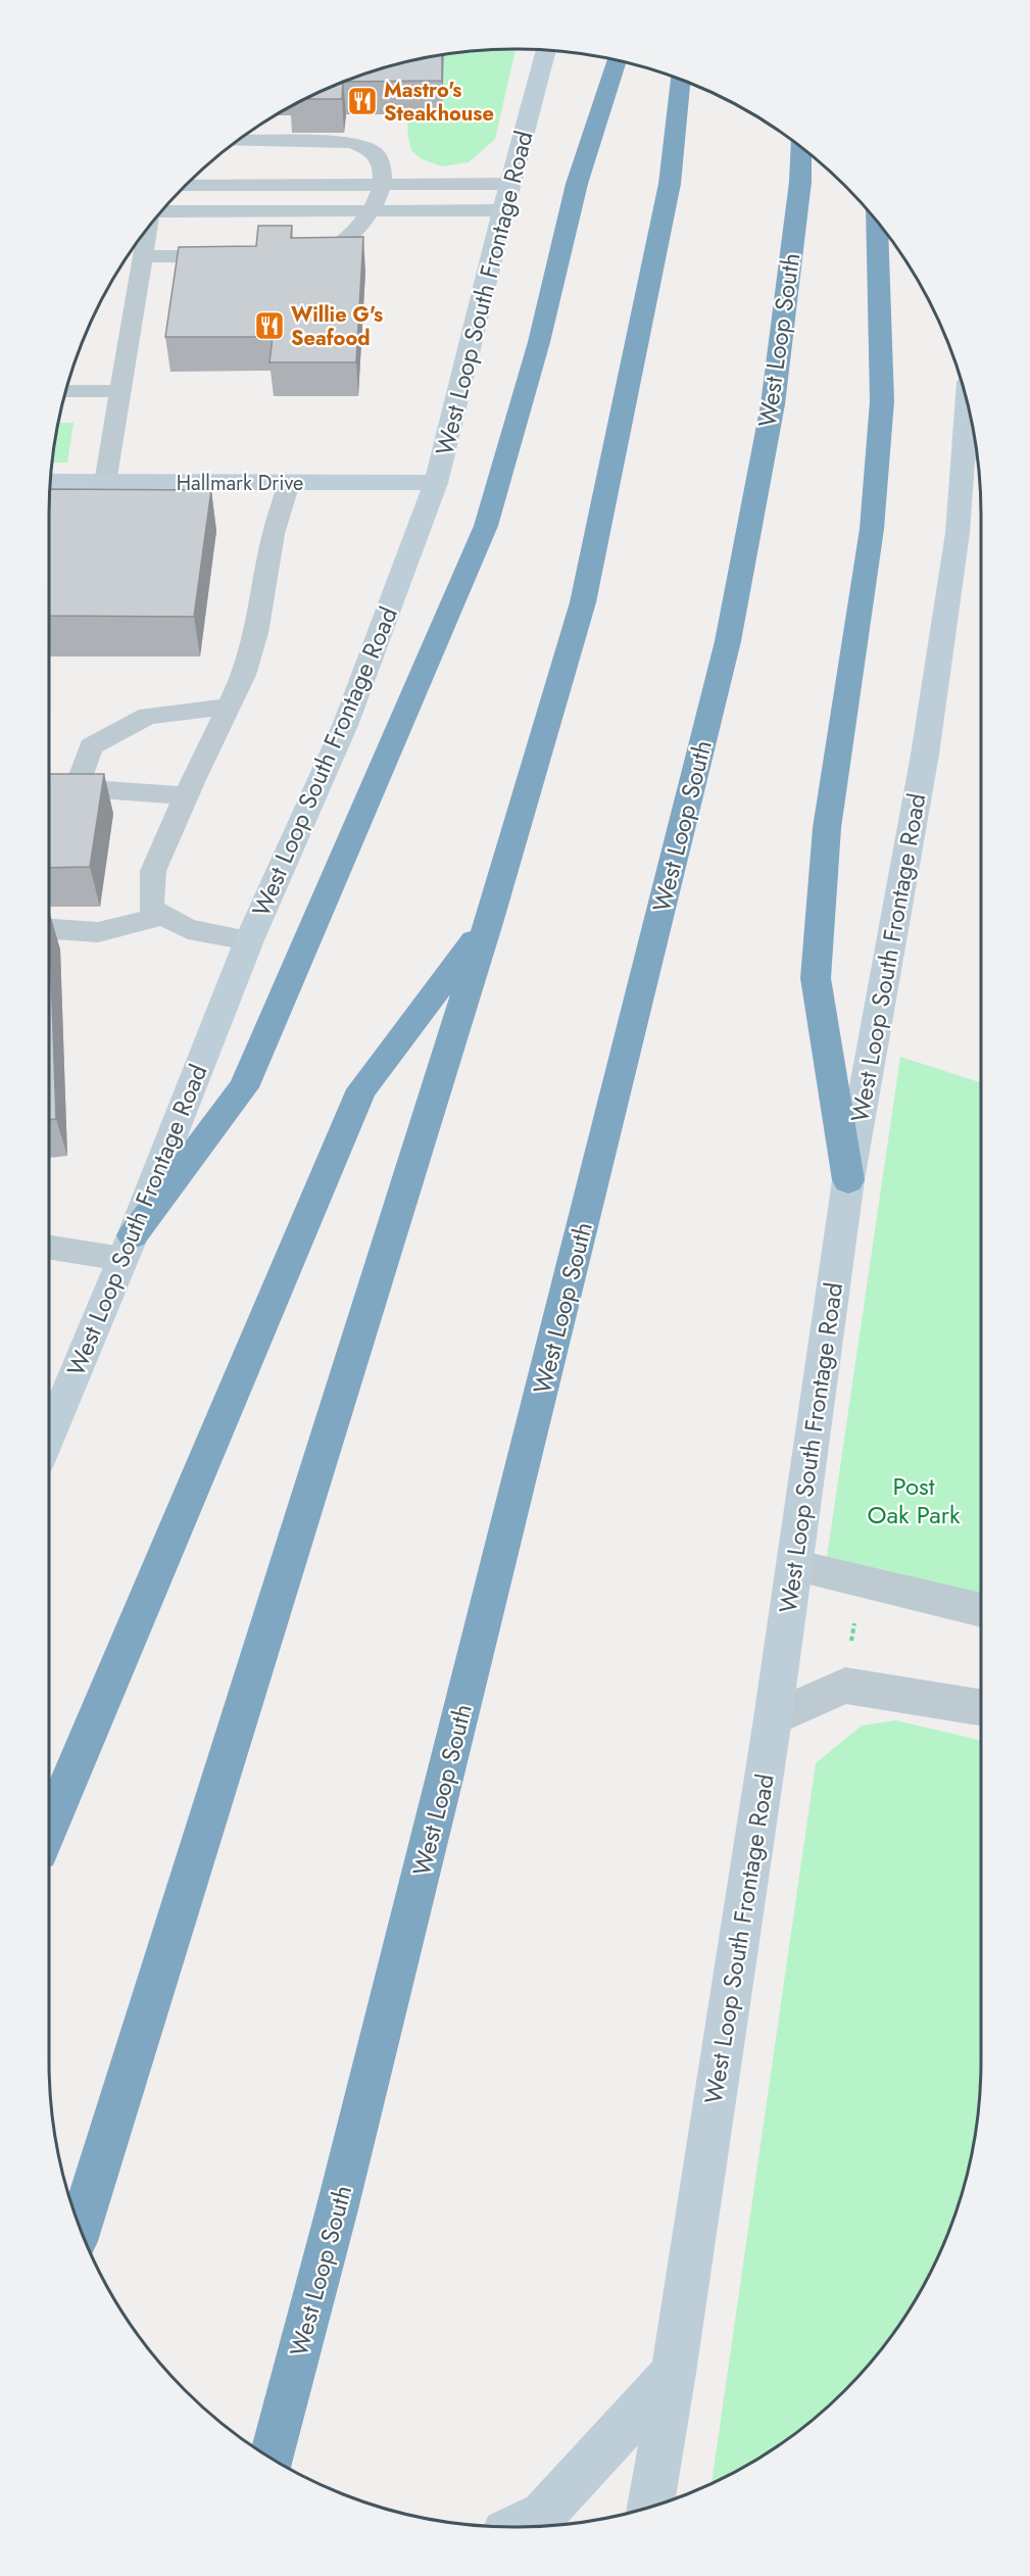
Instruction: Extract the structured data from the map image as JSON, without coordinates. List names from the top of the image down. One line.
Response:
{"streets":{"highway":["West Loop South"],"main road":["West Loop South Frontage Road","Hallmark Drive"]},"crossings":[["West Loop South Frontage Road","Hallmark Drive"]],"parks":["Post Oak Park"],"places":{"restaurant":["Mastro's Steakhouse","Willie G's Seafood"]}}
